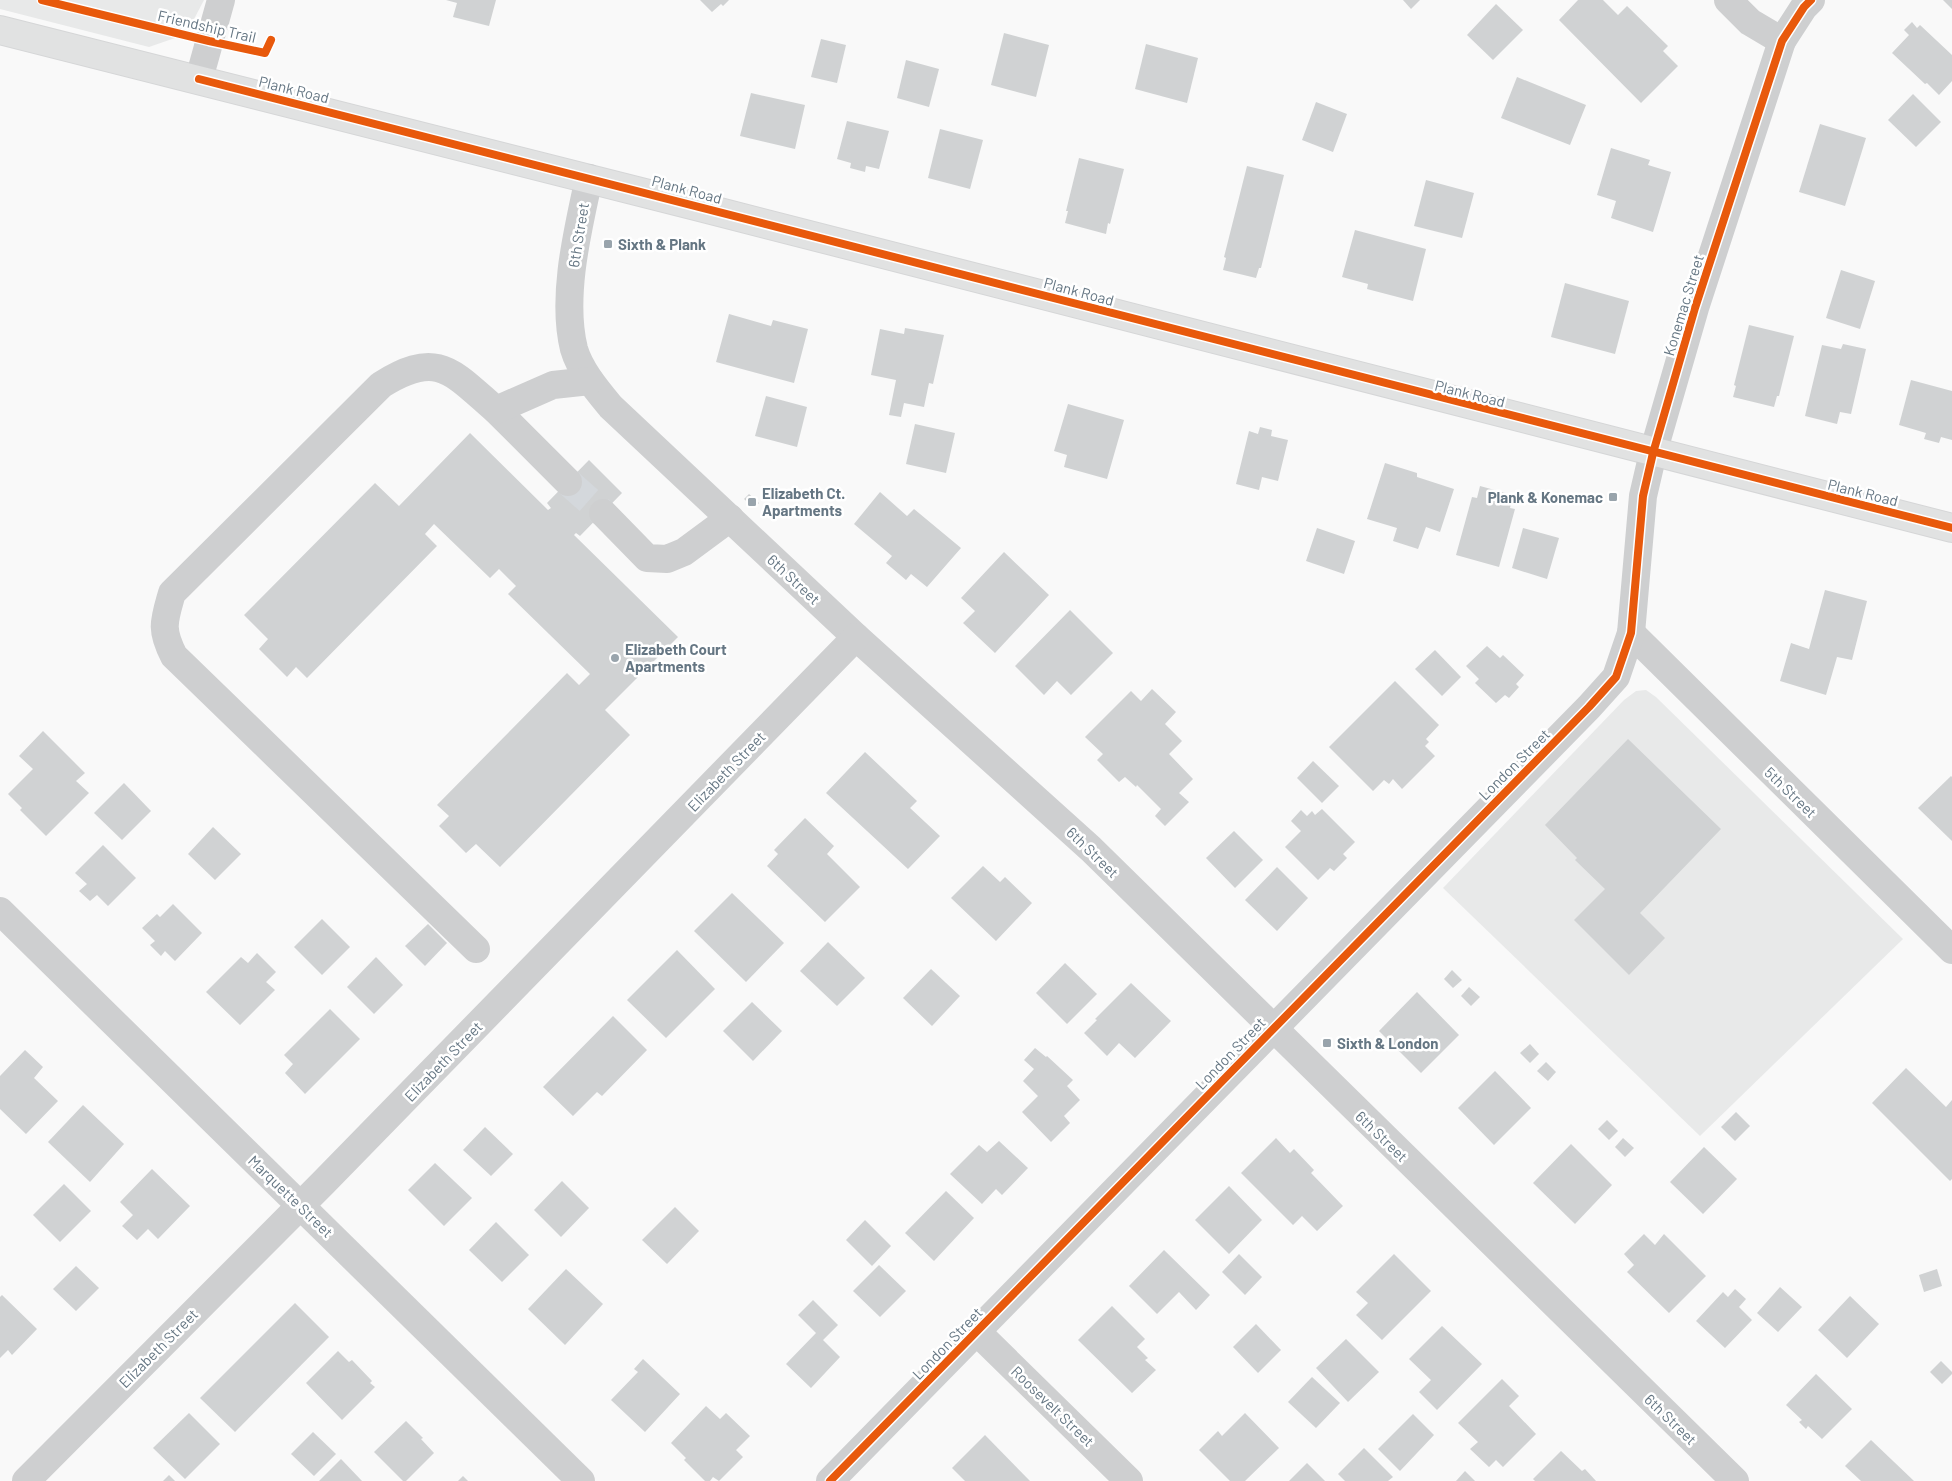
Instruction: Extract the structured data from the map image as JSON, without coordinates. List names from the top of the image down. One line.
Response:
{"streets":{"main road":["Plank Road"],"street":["6th Street","Konemac Street","London Street","Elizabeth Street","5th Street","Marquette Street","Roosevelt Street"],"cycle path":["Friendship Trail"]},"crossings":[["Plank Road","6th Street"],["Plank Road","Konemac Street"],["6th Street","London Street"],["6th Street","Elizabeth Street"],["Konemac Street","London Street"],["Konemac Street","5th Street"],["London Street","5th Street"],["London Street","Roosevelt Street"],["Elizabeth Street","Marquette Street"]],"places":{"transit":["Sixth & Plank","Plank & Konemac","Elizabeth Ct. Apartments","Sixth & London"],"other":["Elizabeth Court Apartments"]}}
